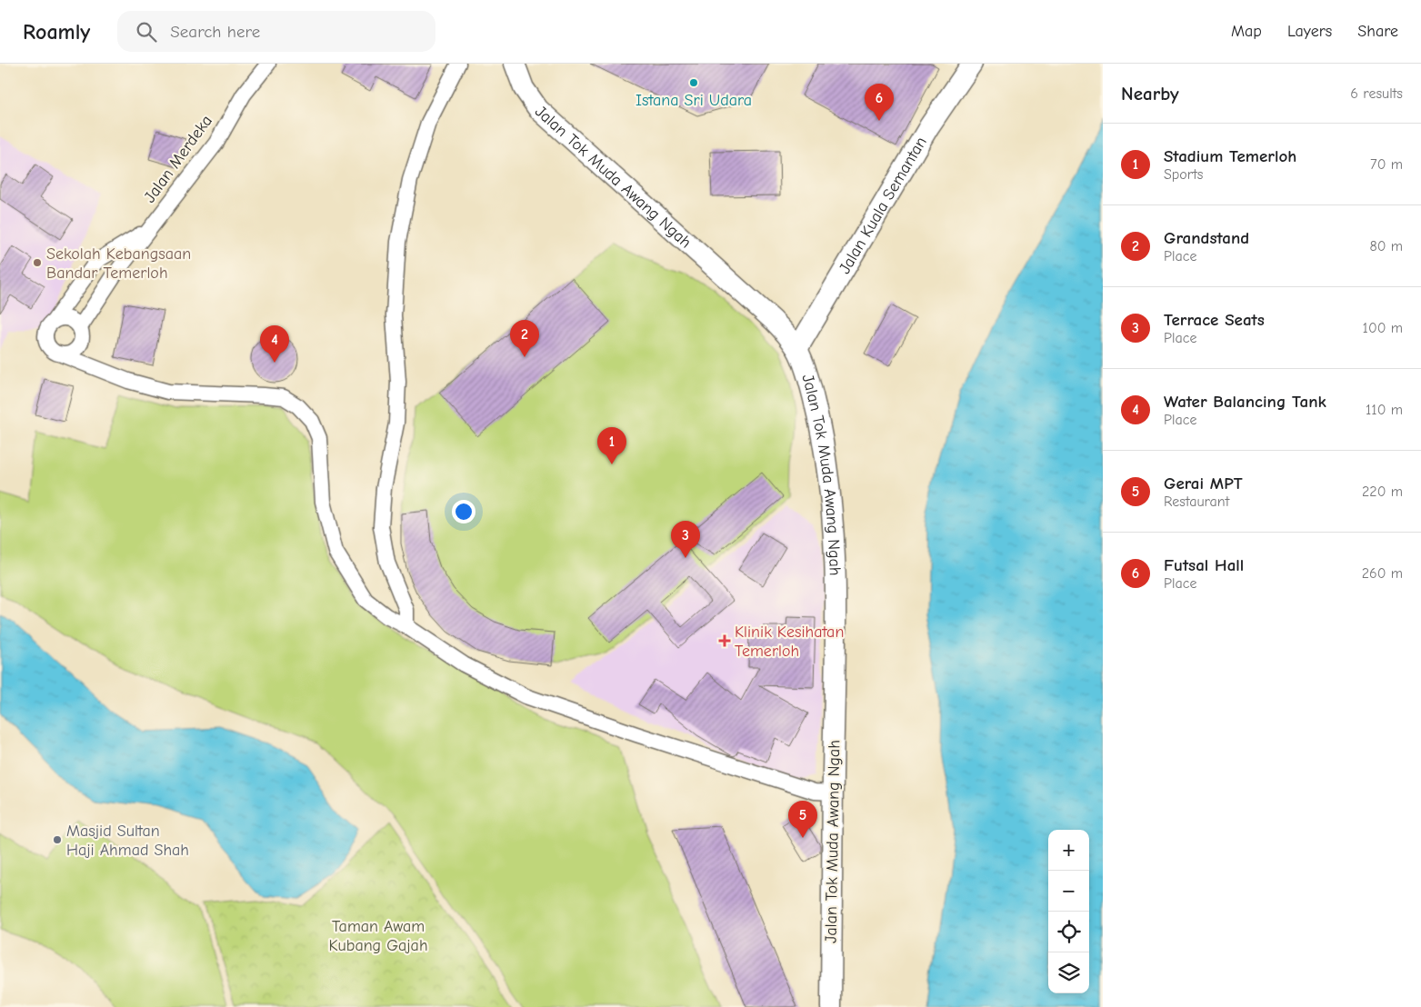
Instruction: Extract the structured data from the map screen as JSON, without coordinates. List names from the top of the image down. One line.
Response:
{"streets":{"main road":["Jalan Tok Muda Awang Ngah","Jalan Kuala Semantan"],"street":["Jalan Merdeka"]},"crossings":[["Jalan Tok Muda Awang Ngah","Jalan Kuala Semantan"]],"parks":["Taman Awam Kubang Gajah"],"places":{"other":["Istana Sri Udara","Sekolah Kebangsaan Bandar Temerloh","Masjid Sultan Haji Ahmad Shah"],"health":["Klinik Kesihatan Temerloh"]},"page":{"header":"Roamly","search":"Search here","nav":["Map","Layers","Share"],"heading":["Nearby","6 results"],"pins":["6","2","4","1","3","5"],"list":[{"mark":"1","name":"Stadium Temerloh","note":"Sports","value":"70 m"},{"mark":"2","name":"Grandstand","note":"Place","value":"80 m"},{"mark":"3","name":"Terrace Seats","note":"Place","value":"100 m"},{"mark":"4","name":"Water Balancing Tank","note":"Place","value":"110 m"},{"mark":"5","name":"Gerai MPT","note":"Restaurant","value":"220 m"},{"mark":"6","name":"Futsal Hall","note":"Place","value":"260 m"}],"map_buttons":["+","−"]}}
